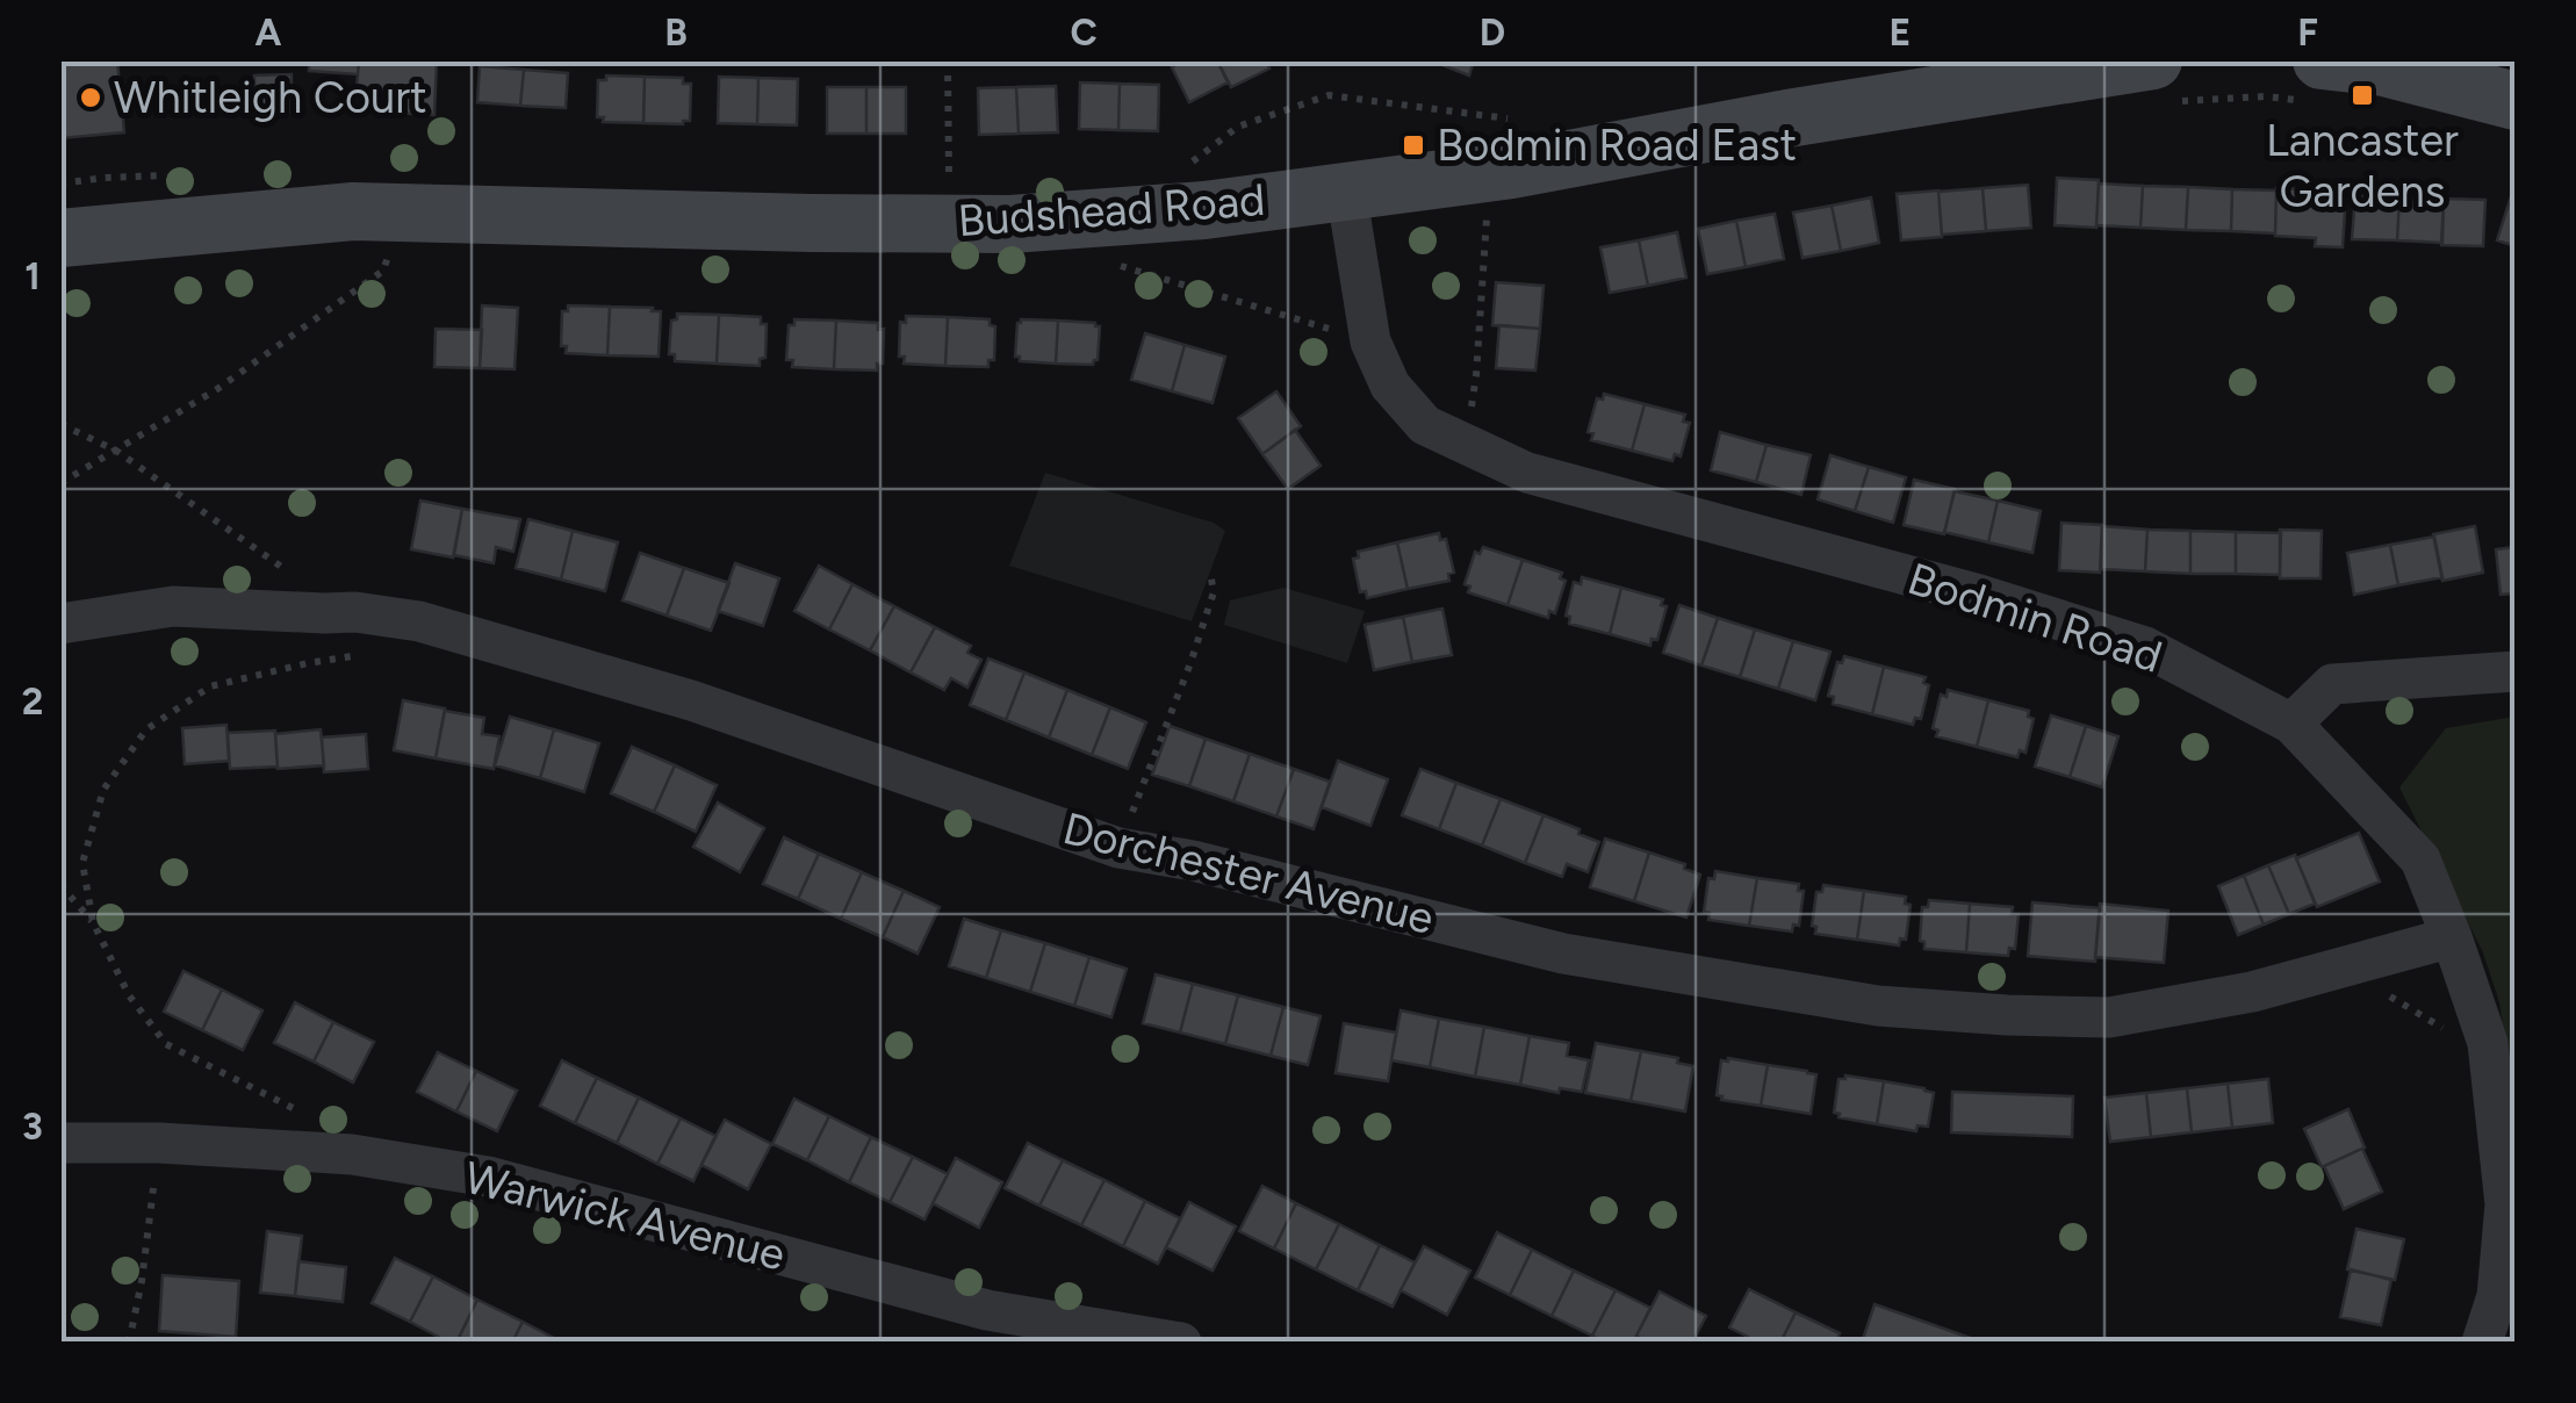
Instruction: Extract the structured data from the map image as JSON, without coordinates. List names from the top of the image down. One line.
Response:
{"streets":{"street":["Budshead Road","Bodmin Road","Dorchester Avenue","Warwick Avenue"]},"crossings":[["Budshead Road","Bodmin Road"],["Bodmin Road","Dorchester Avenue"]],"places":{"transit":["Lancaster Gardens","Bodmin Road East"],"other":["Whitleigh Court"]},"grid":{"columns":["A","B","C","D","E","F"],"rows":["1","2","3"]}}
